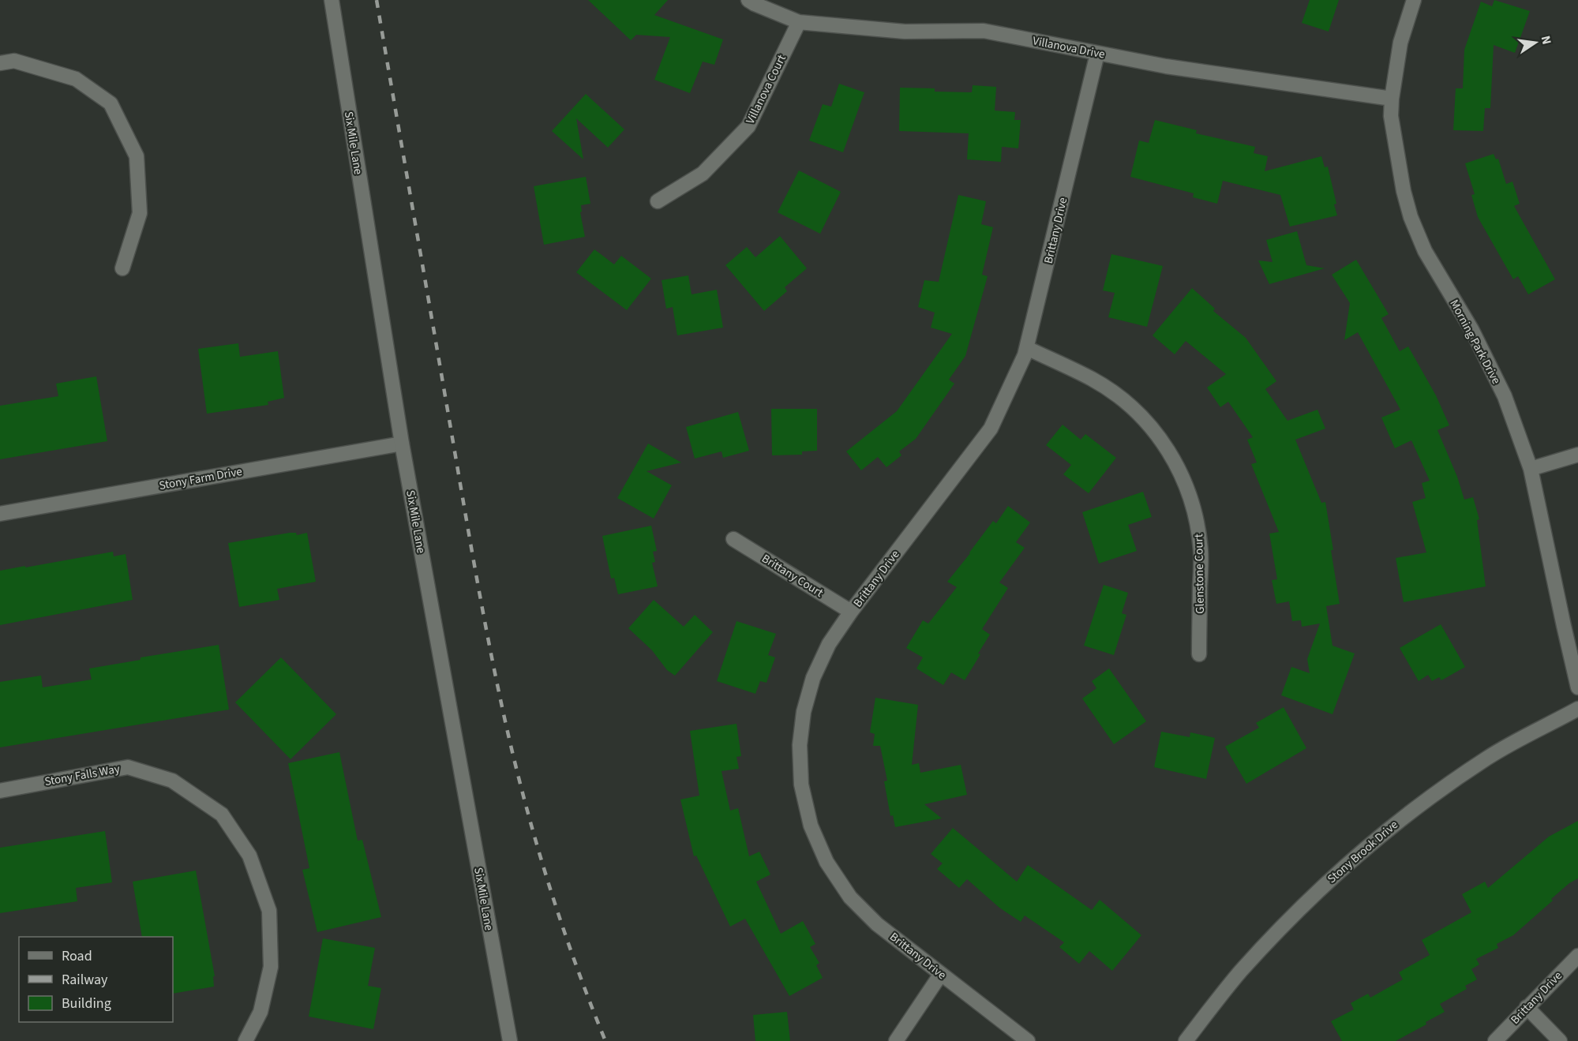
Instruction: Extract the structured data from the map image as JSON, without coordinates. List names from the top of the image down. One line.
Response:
{"streets":{"street":["Villanova Drive","Villanova Court","Six Mile Lane","Brittany Drive","Morning Park Drive","Stony Farm Drive","Glenstone Court","Brittany Court","Stony Falls Way","Stony Brook Drive"]},"crossings":[["Villanova Drive","Villanova Court"],["Villanova Drive","Brittany Drive"],["Villanova Drive","Morning Park Drive"],["Six Mile Lane","Stony Farm Drive"],["Brittany Drive","Glenstone Court"],["Brittany Drive","Brittany Court"]],"legend":["Road","Railway","Building"],"north":"right"}
